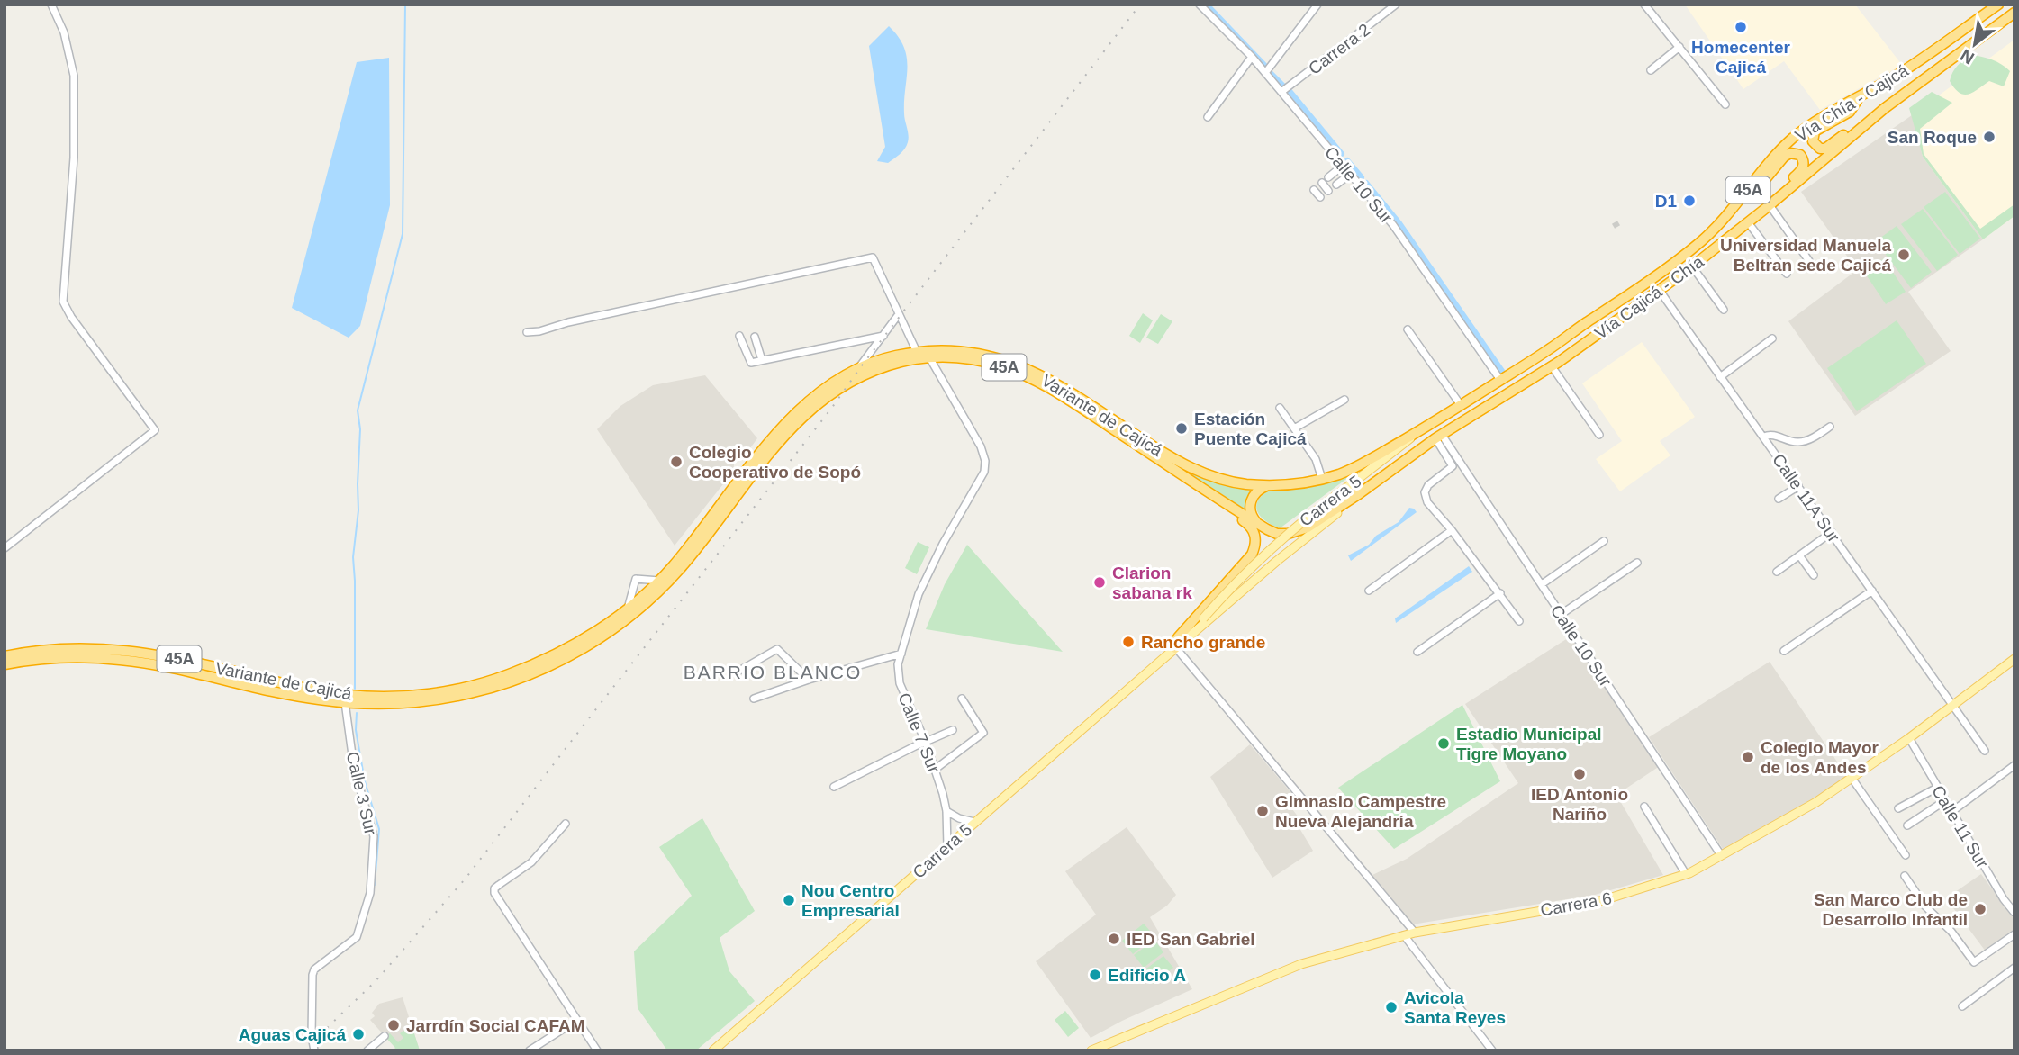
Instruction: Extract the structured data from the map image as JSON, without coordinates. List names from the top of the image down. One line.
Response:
{"streets":{"highway":["Vía Chía - Cajicá","45A","Vía Cajicá - Chía","Variante de Cajicá"],"main road":["Carrera 5","Carrera 6"],"street":["Carrera 2","Calle 10 Sur","Calle 11A Sur","Calle 7 Sur","Calle 3 Sur","Calle 11 Sur"]},"crossings":[["Carrera 2","Calle 10 Sur"],["Vía Chía - Cajicá","Calle 10 Sur"],["Vía Chía - Cajicá","Variante de Cajicá"],["Vía Chía - Cajicá","Carrera 5"],["Calle 10 Sur","Vía Cajicá - Chía"],["Calle 10 Sur","Carrera 6"],["Vía Cajicá - Chía","Variante de Cajicá"],["Vía Cajicá - Chía","Calle 11A Sur"],["Vía Cajicá - Chía","Carrera 5"],["Variante de Cajicá","Carrera 5"],["Variante de Cajicá","Calle 7 Sur"],["Variante de Cajicá","Calle 3 Sur"],["Calle 11A Sur","Carrera 6"],["Carrera 5","Calle 7 Sur"],["Calle 11 Sur","Carrera 6"]],"districts":["BARRIO BLANCO"],"places":["Homecenter Cajicá","San Roque","D1","Universidad Manuela Beltran sede Cajicá","Estación Puente Cajicá","Colegio Cooperativo de Sopó","Clarion sabana rk","Rancho grande","Estadio Municipal Tigre Moyano","Colegio Mayor de los Andes","IED Antonio Nariño","Gimnasio Campestre Nueva Alejandría","Nou Centro Empresarial","San Marco Club de Desarrollo Infantil","IED San Gabriel","Edificio A","Avicola Santa Reyes","Jarrdín Social CAFAM","Aguas Cajicá"],"north":"bottom left"}
